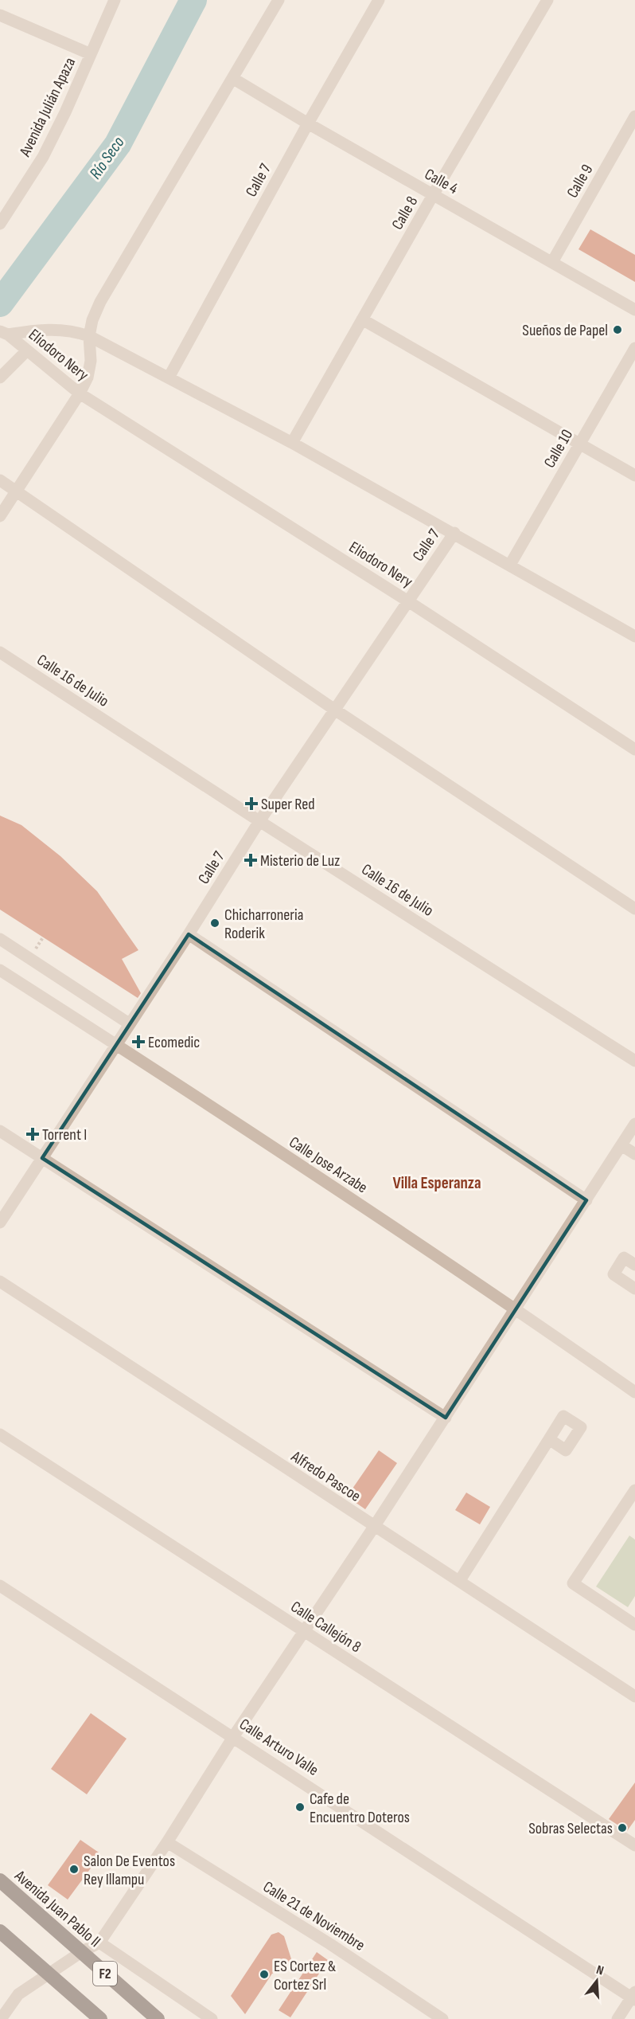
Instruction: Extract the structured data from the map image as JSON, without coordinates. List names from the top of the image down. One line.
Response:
{"streets":{"highway":["Avenida Juan Pablo II","F2"],"street":["Avenida Julián Apaza","Calle 7","Calle 4","Calle 9","Calle 8","Eliodoro Nery","Calle 10","Calle 16 de Julio","Calle Jose Arzabe","Alfredo Pascoe","Calle Callejón 8","Calle Arturo Valle","Calle 21 de Noviembre"]},"crossings":[["Calle 7","Calle 4"],["Calle 7","Eliodoro Nery"],["Calle 7","Calle 16 de Julio"],["Calle 7","Calle Jose Arzabe"],["Calle 4","Calle 9"],["Calle 4","Calle 8"],["Calle 8","Eliodoro Nery"],["Eliodoro Nery","Calle 10"]],"districts":["Villa Esperanza"],"water":["Río Seco"],"places":{"other":["Sueños de Papel","Chicharroneria Roderik","Cafe de Encuentro Doteros","Sobras Selectas","Salon De Eventos Rey Illampu","ES Cortez & Cortez Srl"],"health":["Super Red","Misterio de Luz","Ecomedic","Torrent I"]},"north":"top"}
